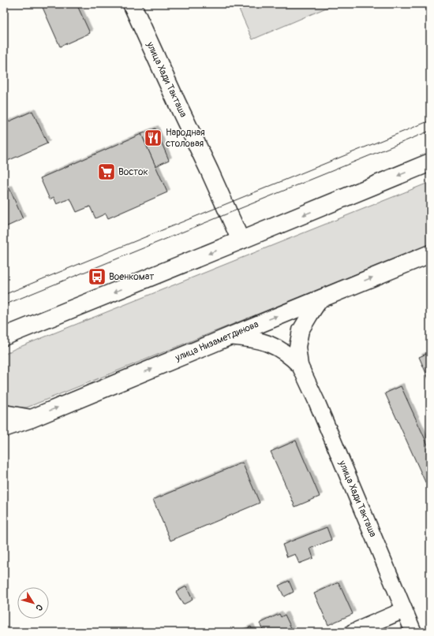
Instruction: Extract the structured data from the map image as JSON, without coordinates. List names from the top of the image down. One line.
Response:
{"streets":{"main road":["улица Хади Такташа","улица Низаметдинова"]},"places":{"restaurant":["Народная столовая"],"supermarket":["Восток"],"bus stop":["Военкомат"]},"north":"bottom right"}
